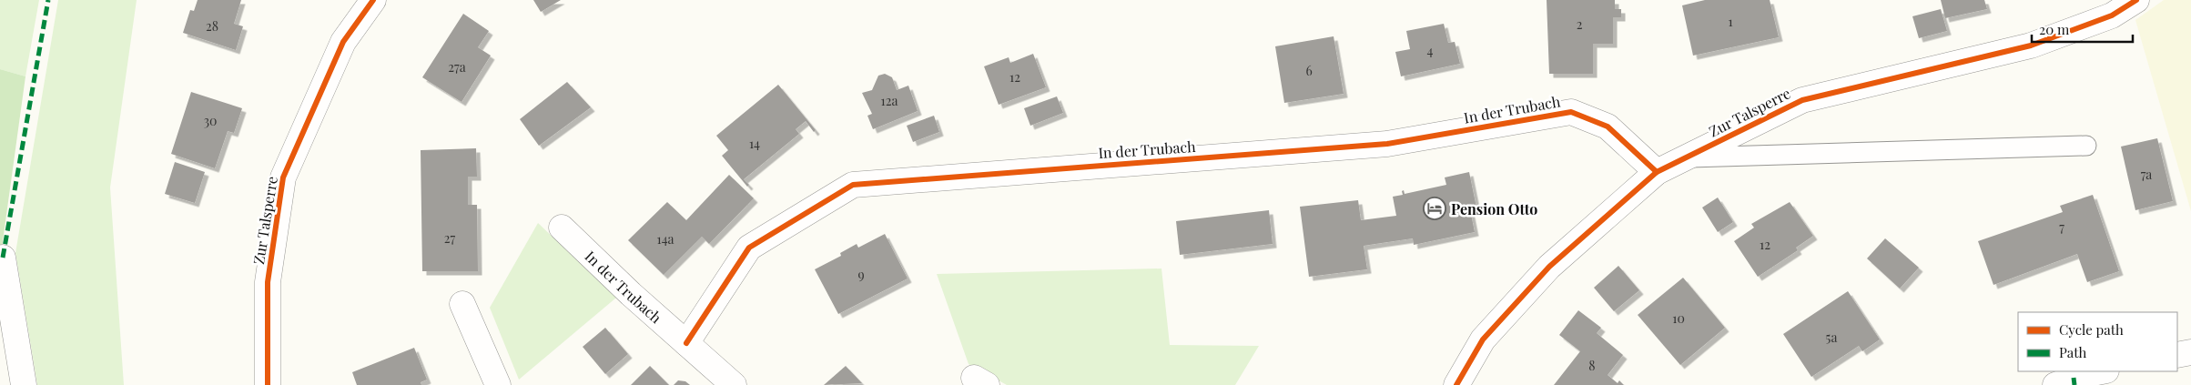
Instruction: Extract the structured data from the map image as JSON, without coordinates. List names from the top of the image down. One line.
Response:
{"streets":{"street":["In der Trubach","Zur Talsperre"]},"crossings":[["In der Trubach","Zur Talsperre"]],"places":{"hotel":["Pension Otto"]},"house_numbers":["1","2","28","4","27a","6","12","12a","30","14","7a","7","27","14a","12","9","10","5a","8"],"legend":["Cycle path","Path"],"scale_bar":"20 m"}
